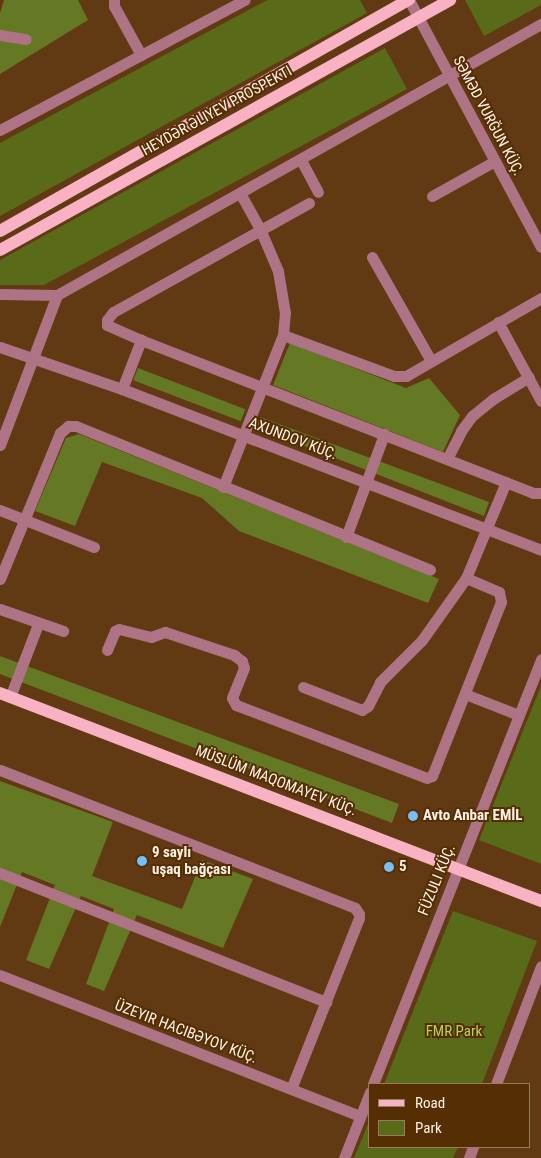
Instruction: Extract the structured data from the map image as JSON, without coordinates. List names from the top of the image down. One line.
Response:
{"streets":{"main road":["HEYDƏR ƏLIYEV PROSPEKTI","MÜSLÜM MAQOMAYEV KÜÇ."],"street":["SƏMƏD VURĞUN KÜÇ.","AXUNDOV KÜÇ.","FÜZULI KÜÇ."]},"crossings":[["HEYDƏR ƏLIYEV PROSPEKTI","SƏMƏD VURĞUN KÜÇ."],["MÜSLÜM MAQOMAYEV KÜÇ.","FÜZULI KÜÇ."]],"parks":["FMR Park"],"places":["Avto Anbar EMİL","9 saylı uşaq bağçası","5"],"legend":["Road","Park"]}
